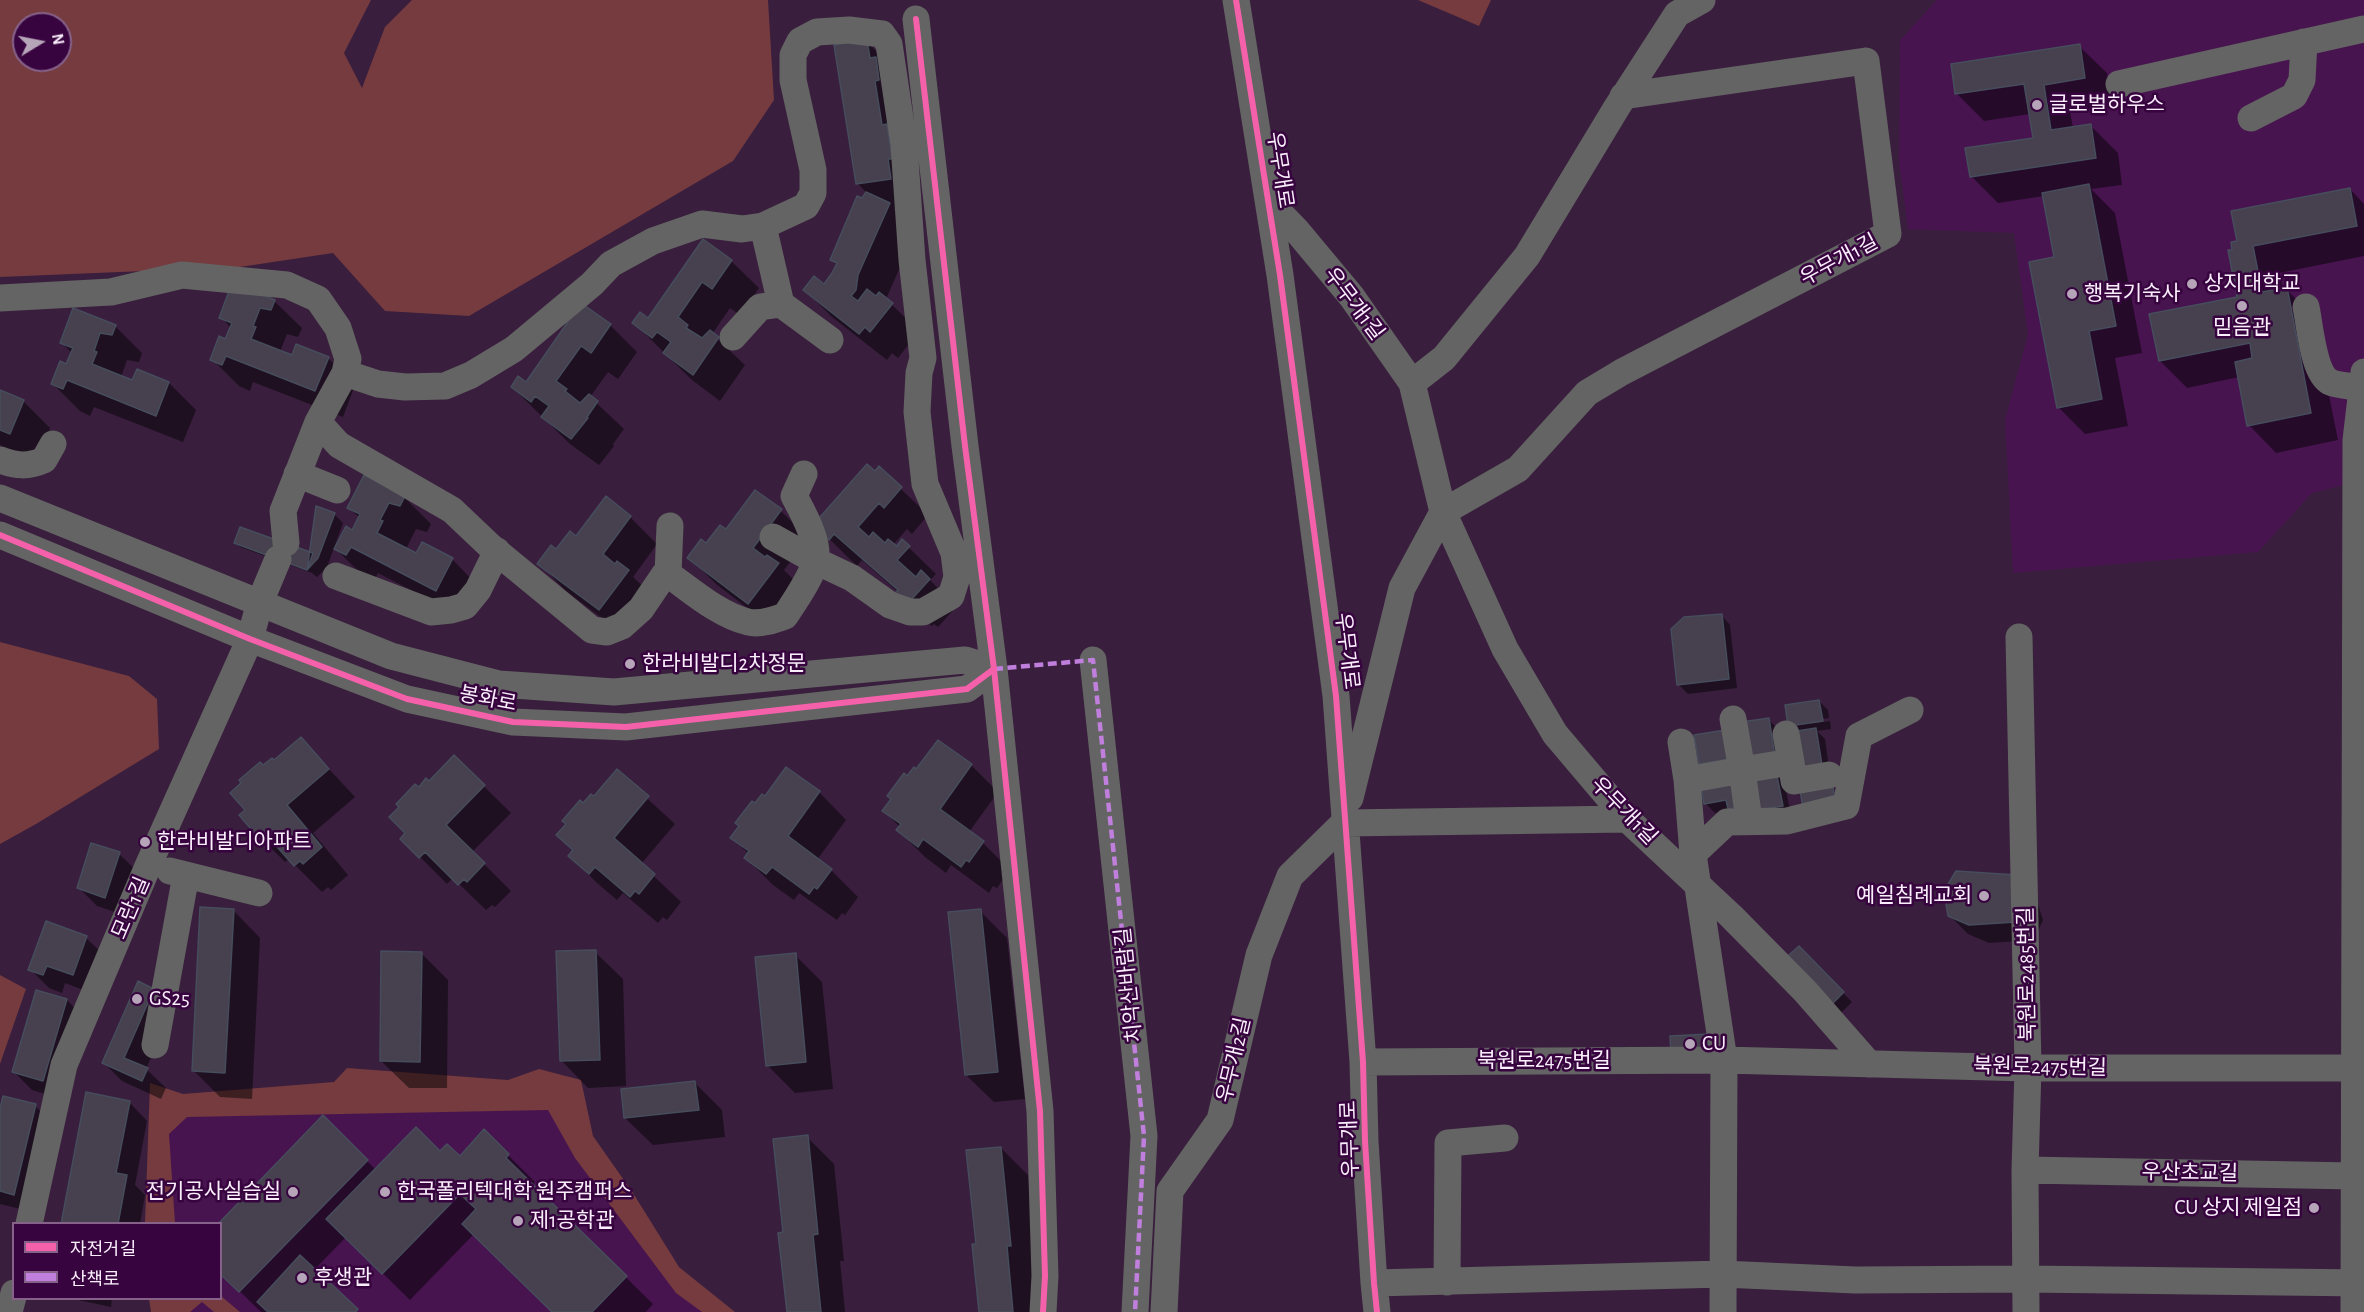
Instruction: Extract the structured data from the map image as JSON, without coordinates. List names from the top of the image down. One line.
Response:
{"streets":{"street":["우무개로","우무개1길","봉화로","모란1길","북원로2485번길","치악산바람길","우무개2길","북원로2475번길","우산초교길"]},"crossings":[["우무개로","우무개1길"],["우무개로","우무개2길"],["우무개로","북원로2475번길"],["우무개1길","북원로2475번길"],["봉화로","모란1길"],["북원로2485번길","북원로2475번길"],["북원로2485번길","우산초교길"]],"places":["글로벌하우스","상지대학교","행복기숙사","믿음관","한라비발디2차정문","한라비발디아파트","예일침례교회","GS25","CU","전기공사실습실","한국폴리텍대학 원주캠퍼스","CU 상지 제일점","제1공학관","후생관"],"legend":["자전거길","산책로"],"north":"right"}
